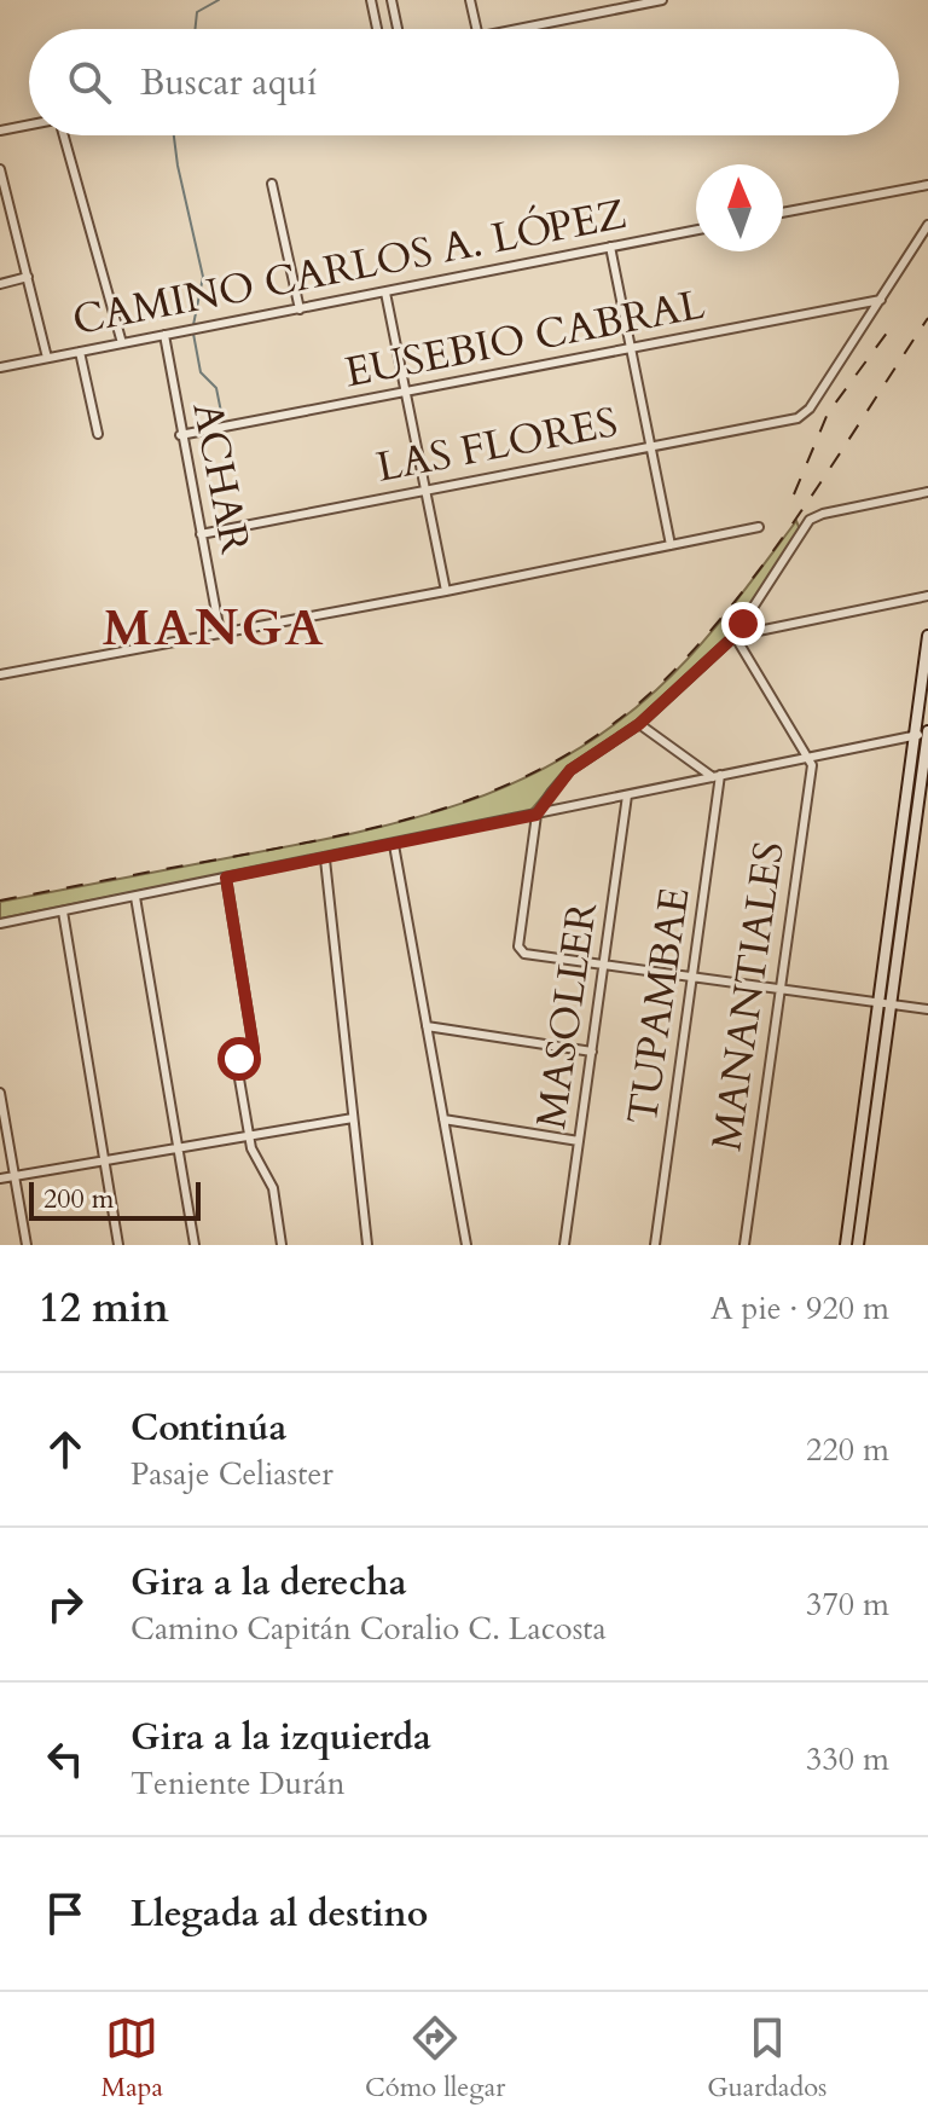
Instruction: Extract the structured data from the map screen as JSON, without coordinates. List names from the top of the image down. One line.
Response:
{"streets":{"street":["CAMINO CARLOS A. LÓPEZ","EUSEBIO CABRAL","LAS FLORES","ACHAR","MANANTIALES","TUPAMBAE","MASOLLER"]},"crossings":[["CAMINO CARLOS A. LÓPEZ","ACHAR"],["EUSEBIO CABRAL","LAS FLORES"],["EUSEBIO CABRAL","ACHAR"],["LAS FLORES","ACHAR"]],"districts":["MANGA"],"scale_bar":"200 m","north":"top","page":{"search":"Buscar aquí","scale":"200 m","heading":["12 min","A pie · 920 m"],"list":[["Continúa","Pasaje Celiaster","220 m"],["Gira a la derecha","Camino Capitán Coralio C. Lacosta","370 m"],["Gira a la izquierda","Teniente Durán","330 m"],"Llegada al destino"],"nav":["Mapa","Cómo llegar","Guardados"]}}
